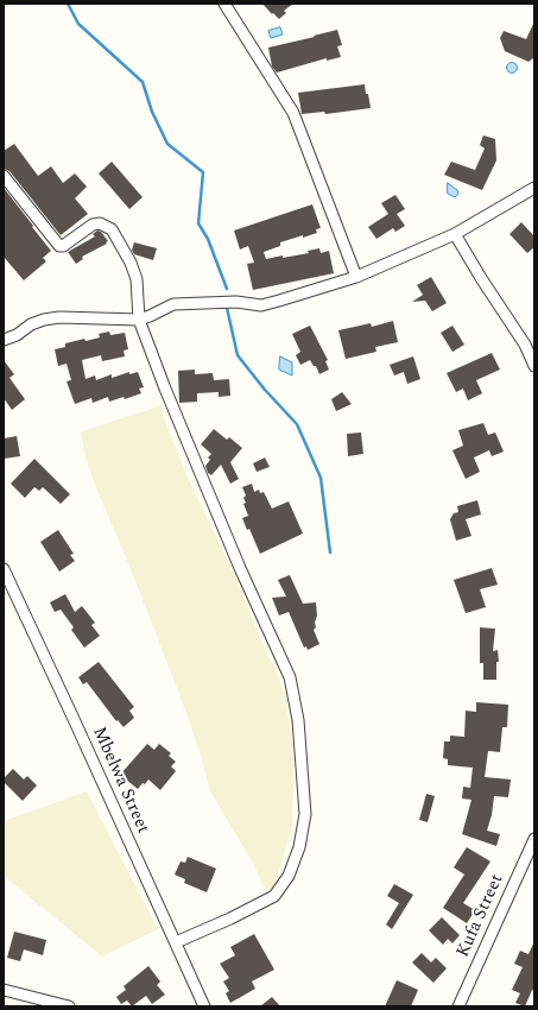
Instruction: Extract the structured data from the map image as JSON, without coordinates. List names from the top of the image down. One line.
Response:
{"streets":{"street":["Mbelwa Street","Kufa Street"]}}
